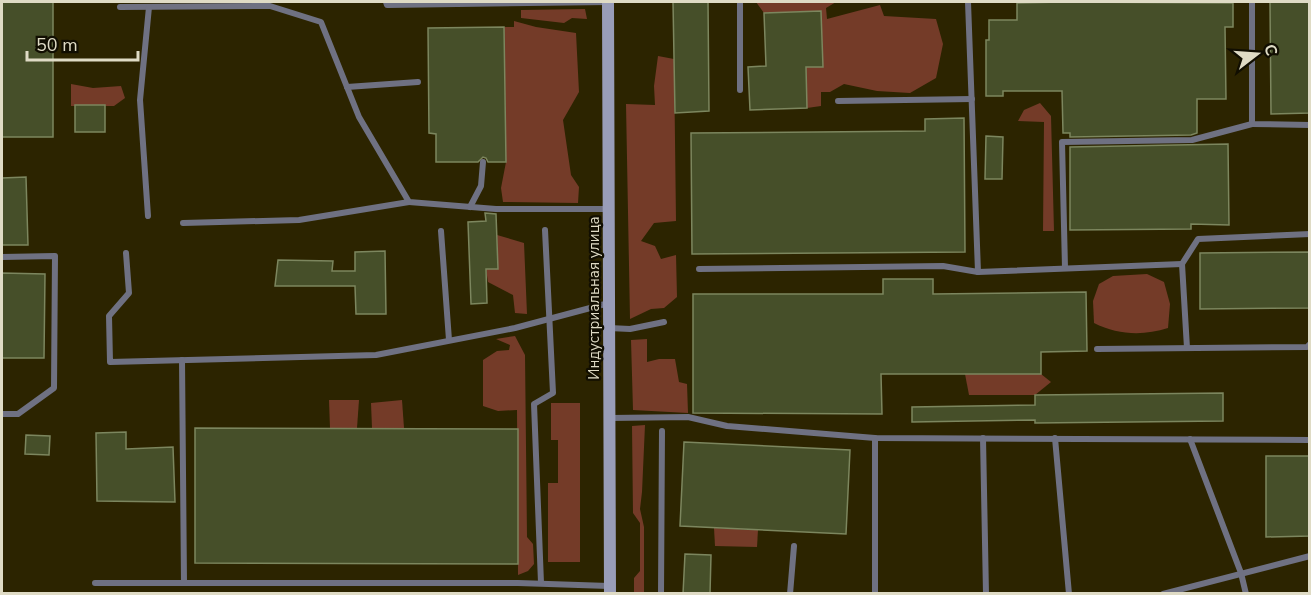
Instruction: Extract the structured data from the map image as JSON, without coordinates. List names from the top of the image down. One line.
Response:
{"streets":{"main road":["Индустриальная улица"]},"scale_bar":"50 m","north":"right"}
